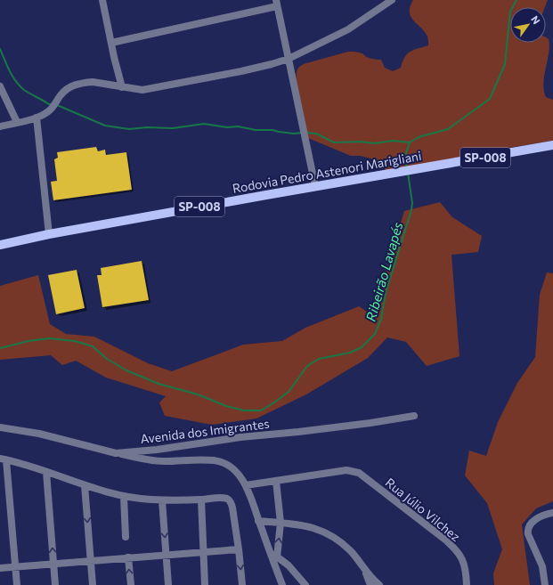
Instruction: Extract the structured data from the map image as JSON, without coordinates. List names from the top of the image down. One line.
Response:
{"streets":{"main road":["SP-008","Rodovia Pedro Astenori Marigliani"],"street":["Avenida dos Imigrantes","Rua Júlio Vilchez"]},"water":["Ribeirão Lavapés"],"north":"top right"}
